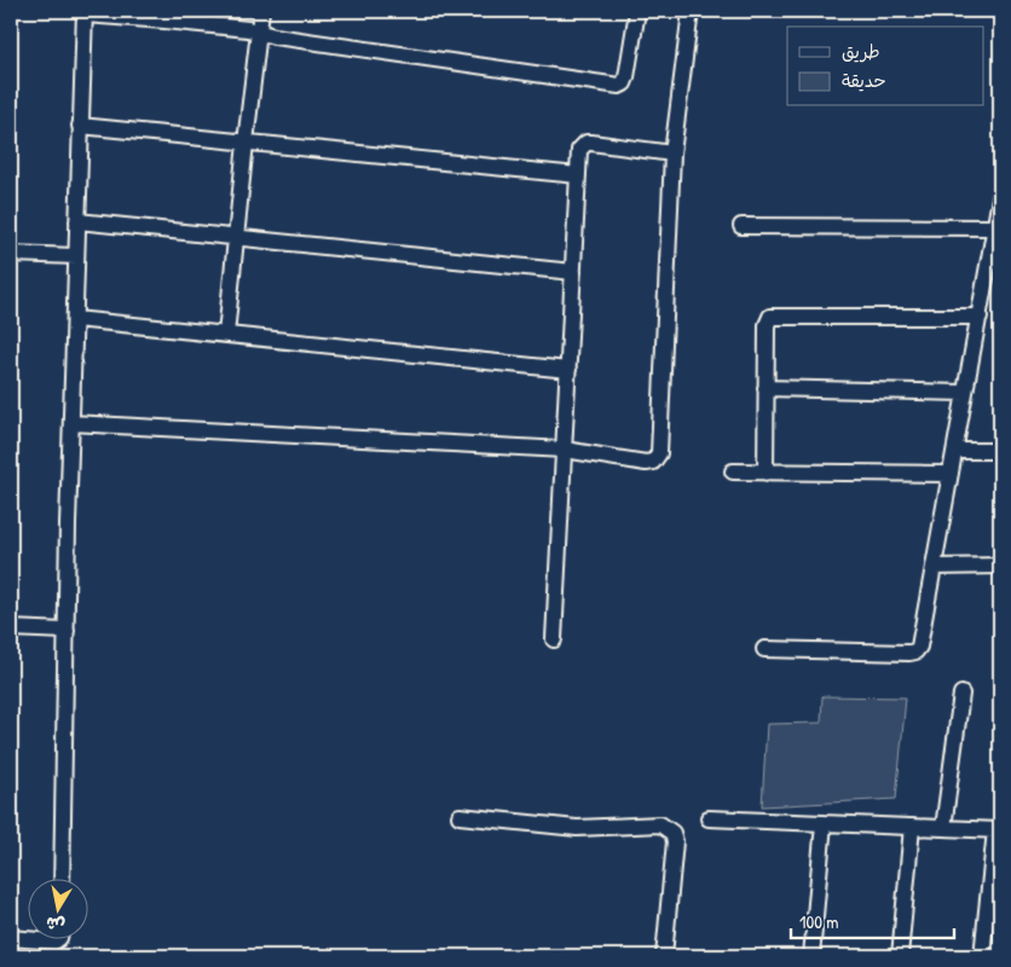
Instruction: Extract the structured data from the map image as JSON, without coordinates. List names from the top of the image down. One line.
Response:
{"legend":["طريق","حديقة"],"scale_bar":"100 m","north":"bottom"}
